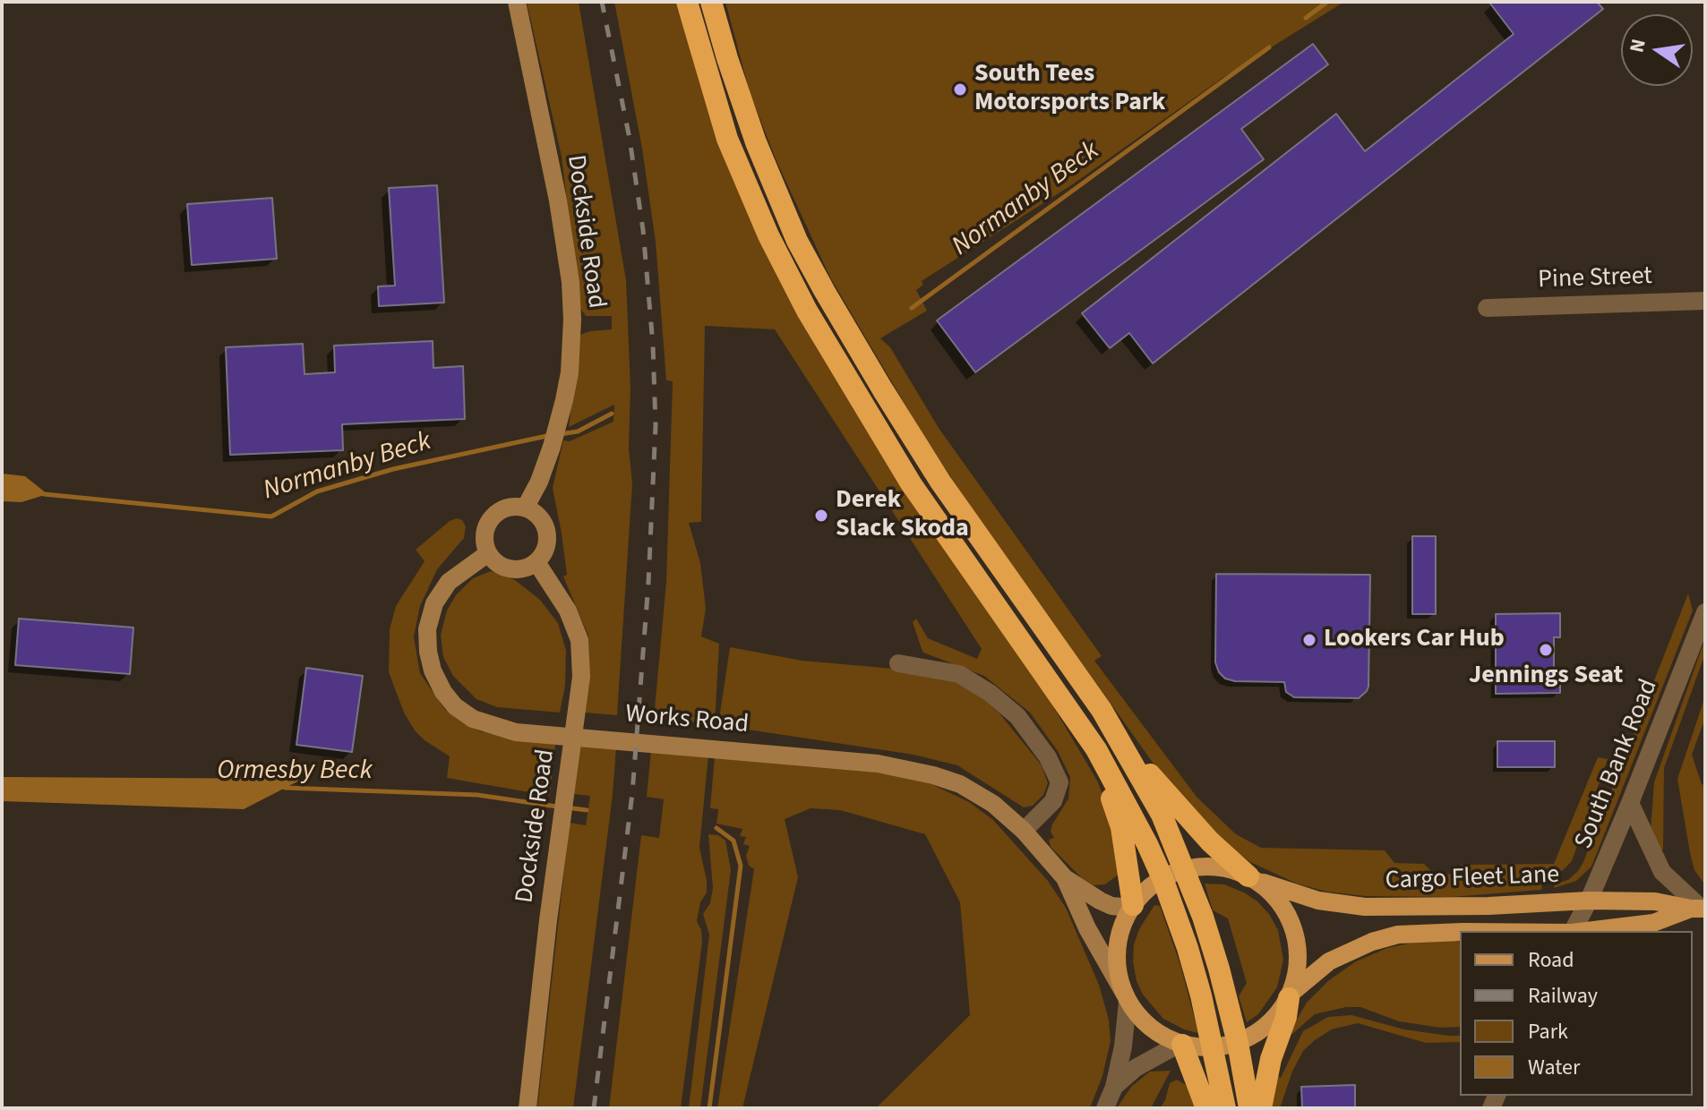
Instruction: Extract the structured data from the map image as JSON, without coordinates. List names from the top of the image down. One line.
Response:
{"streets":{"main road":["Dockside Road","Works Road","Cargo Fleet Lane"],"street":["Pine Street","South Bank Road"]},"crossings":[["Dockside Road","Works Road"],["South Bank Road","Cargo Fleet Lane"]],"water":["Normanby Beck","Ormesby Beck"],"places":["South Tees Motorsports Park","Derek Slack Skoda","Lookers Car Hub","Jennings Seat"],"legend":["Road","Railway","Park","Water"],"north":"left"}
